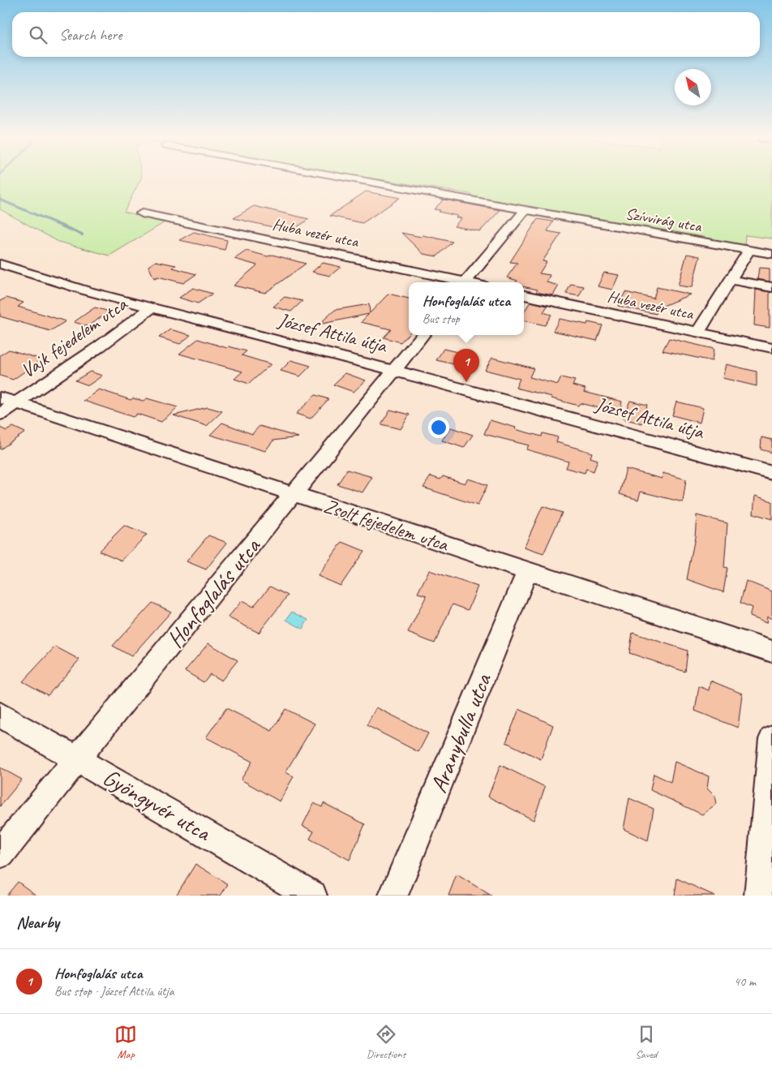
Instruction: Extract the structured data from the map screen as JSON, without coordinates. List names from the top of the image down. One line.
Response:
{"streets":{"street":["Szívvirág utca","Huba vezér utca","József Attila útja","Vajk fejedelem utca","Zsolt fejedelem utca","Honfoglalás utca","Aranybulla utca","Gyöngyvér utca"]},"crossings":[["József Attila útja","Vajk fejedelem utca"],["József Attila útja","Honfoglalás utca"],["Vajk fejedelem utca","Zsolt fejedelem utca"],["Zsolt fejedelem utca","Honfoglalás utca"],["Zsolt fejedelem utca","Aranybulla utca"],["Honfoglalás utca","Gyöngyvér utca"]],"north":"top left","page":{"search":"Search here","popup":["Honfoglalás utca","Bus stop"],"pins":"1","heading":"Nearby","list":[{"mark":"1","name":"Honfoglalás utca","note":"Bus stop · József Attila útja","value":"40 m"}],"nav":["Map","Directions","Saved"]}}
